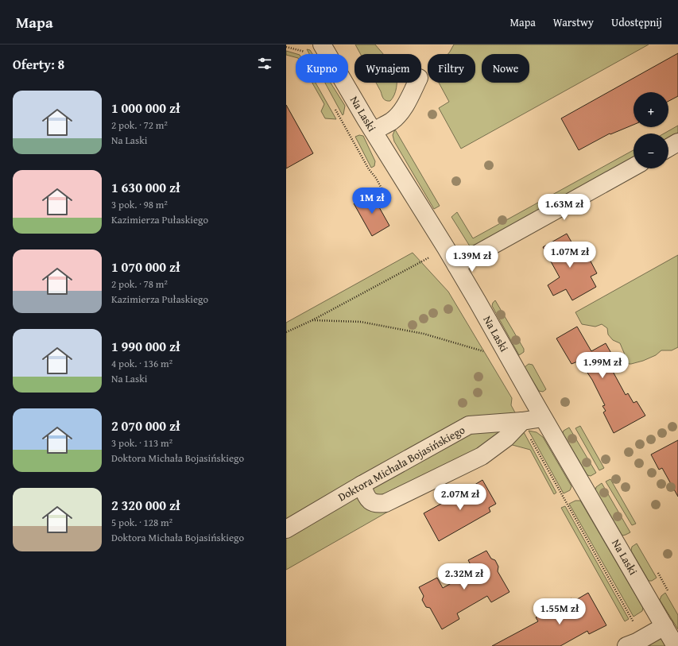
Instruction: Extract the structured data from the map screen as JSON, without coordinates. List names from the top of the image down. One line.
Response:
{"streets":{"street":["Na Laski","Doktora Michała Bojasińskiego"]},"crossings":[["Na Laski","Doktora Michała Bojasińskiego"]],"page":{"header":"Mapa","nav":["Mapa","Warstwy","Udostępnij"],"heading":"Oferty: 8","chip":["Kupno","Wynajem","Filtry","Nowe"],"list":[{"name":"1 000 000 zł","note":"2 pok. · 72 m² · Na Laski"},{"name":"1 630 000 zł","note":"3 pok. · 98 m² · Kazimierza Pułaskiego"},{"name":"1 070 000 zł","note":"2 pok. · 78 m² · Kazimierza Pułaskiego"},{"name":"1 990 000 zł","note":"4 pok. · 136 m² · Na Laski"},{"name":"2 070 000 zł","note":"3 pok. · 113 m² · Doktora Michała Bojasińskiego"},{"name":"2 320 000 zł","note":"5 pok. · 128 m² · Doktora Michała Bojasińskiego"}],"map_buttons":["+","−"],"price":["1M zł","1.63M zł","1.07M zł","1.39M zł","1.99M zł","2.07M zł","2.32M zł","1.55M zł"]}}
